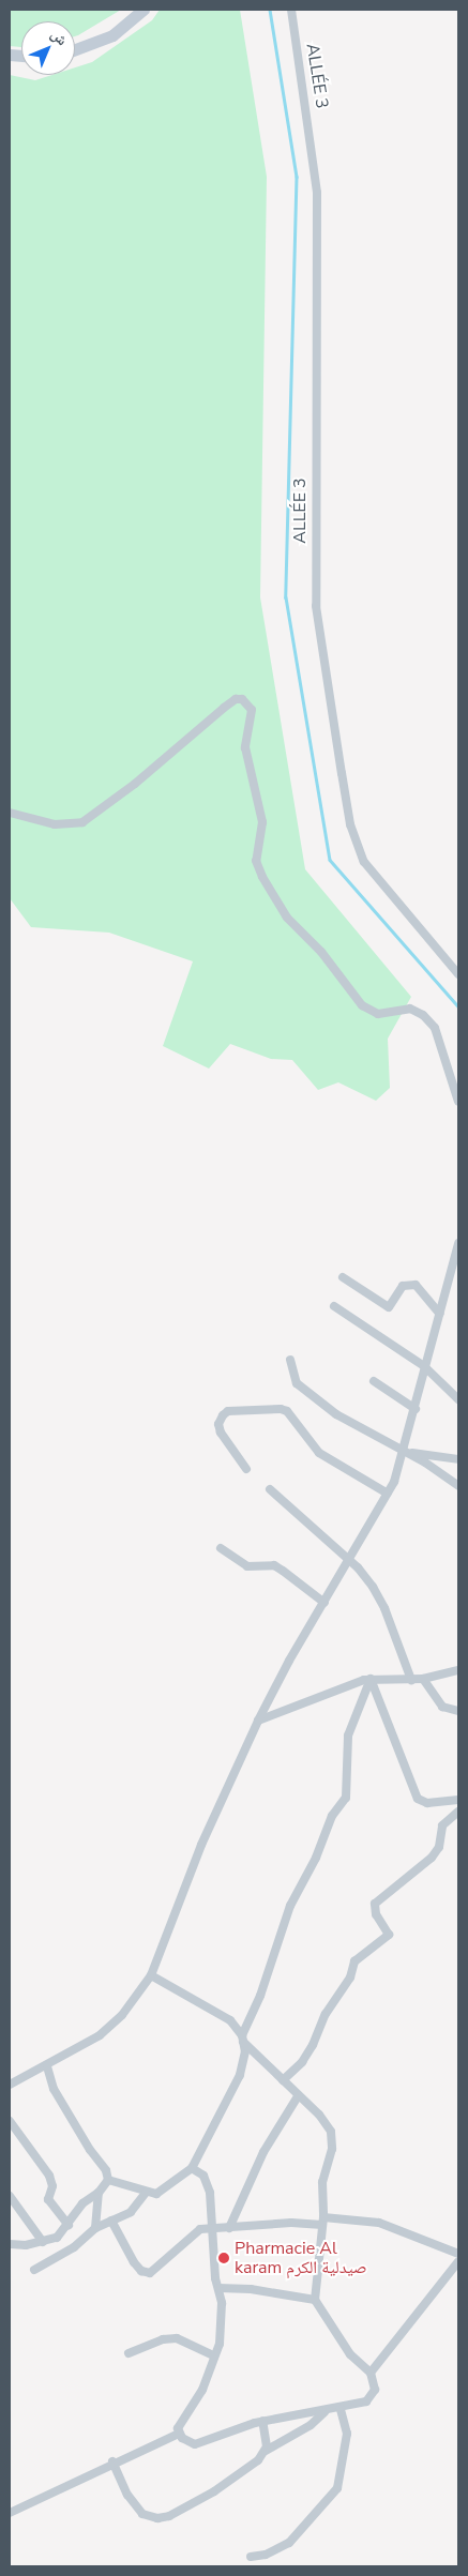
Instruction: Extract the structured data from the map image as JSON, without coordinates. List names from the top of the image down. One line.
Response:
{"streets":{"street":["ALLÉE 3"]},"places":["Pharmacie Al karam صيدلية الكرم"],"north":"top right"}
